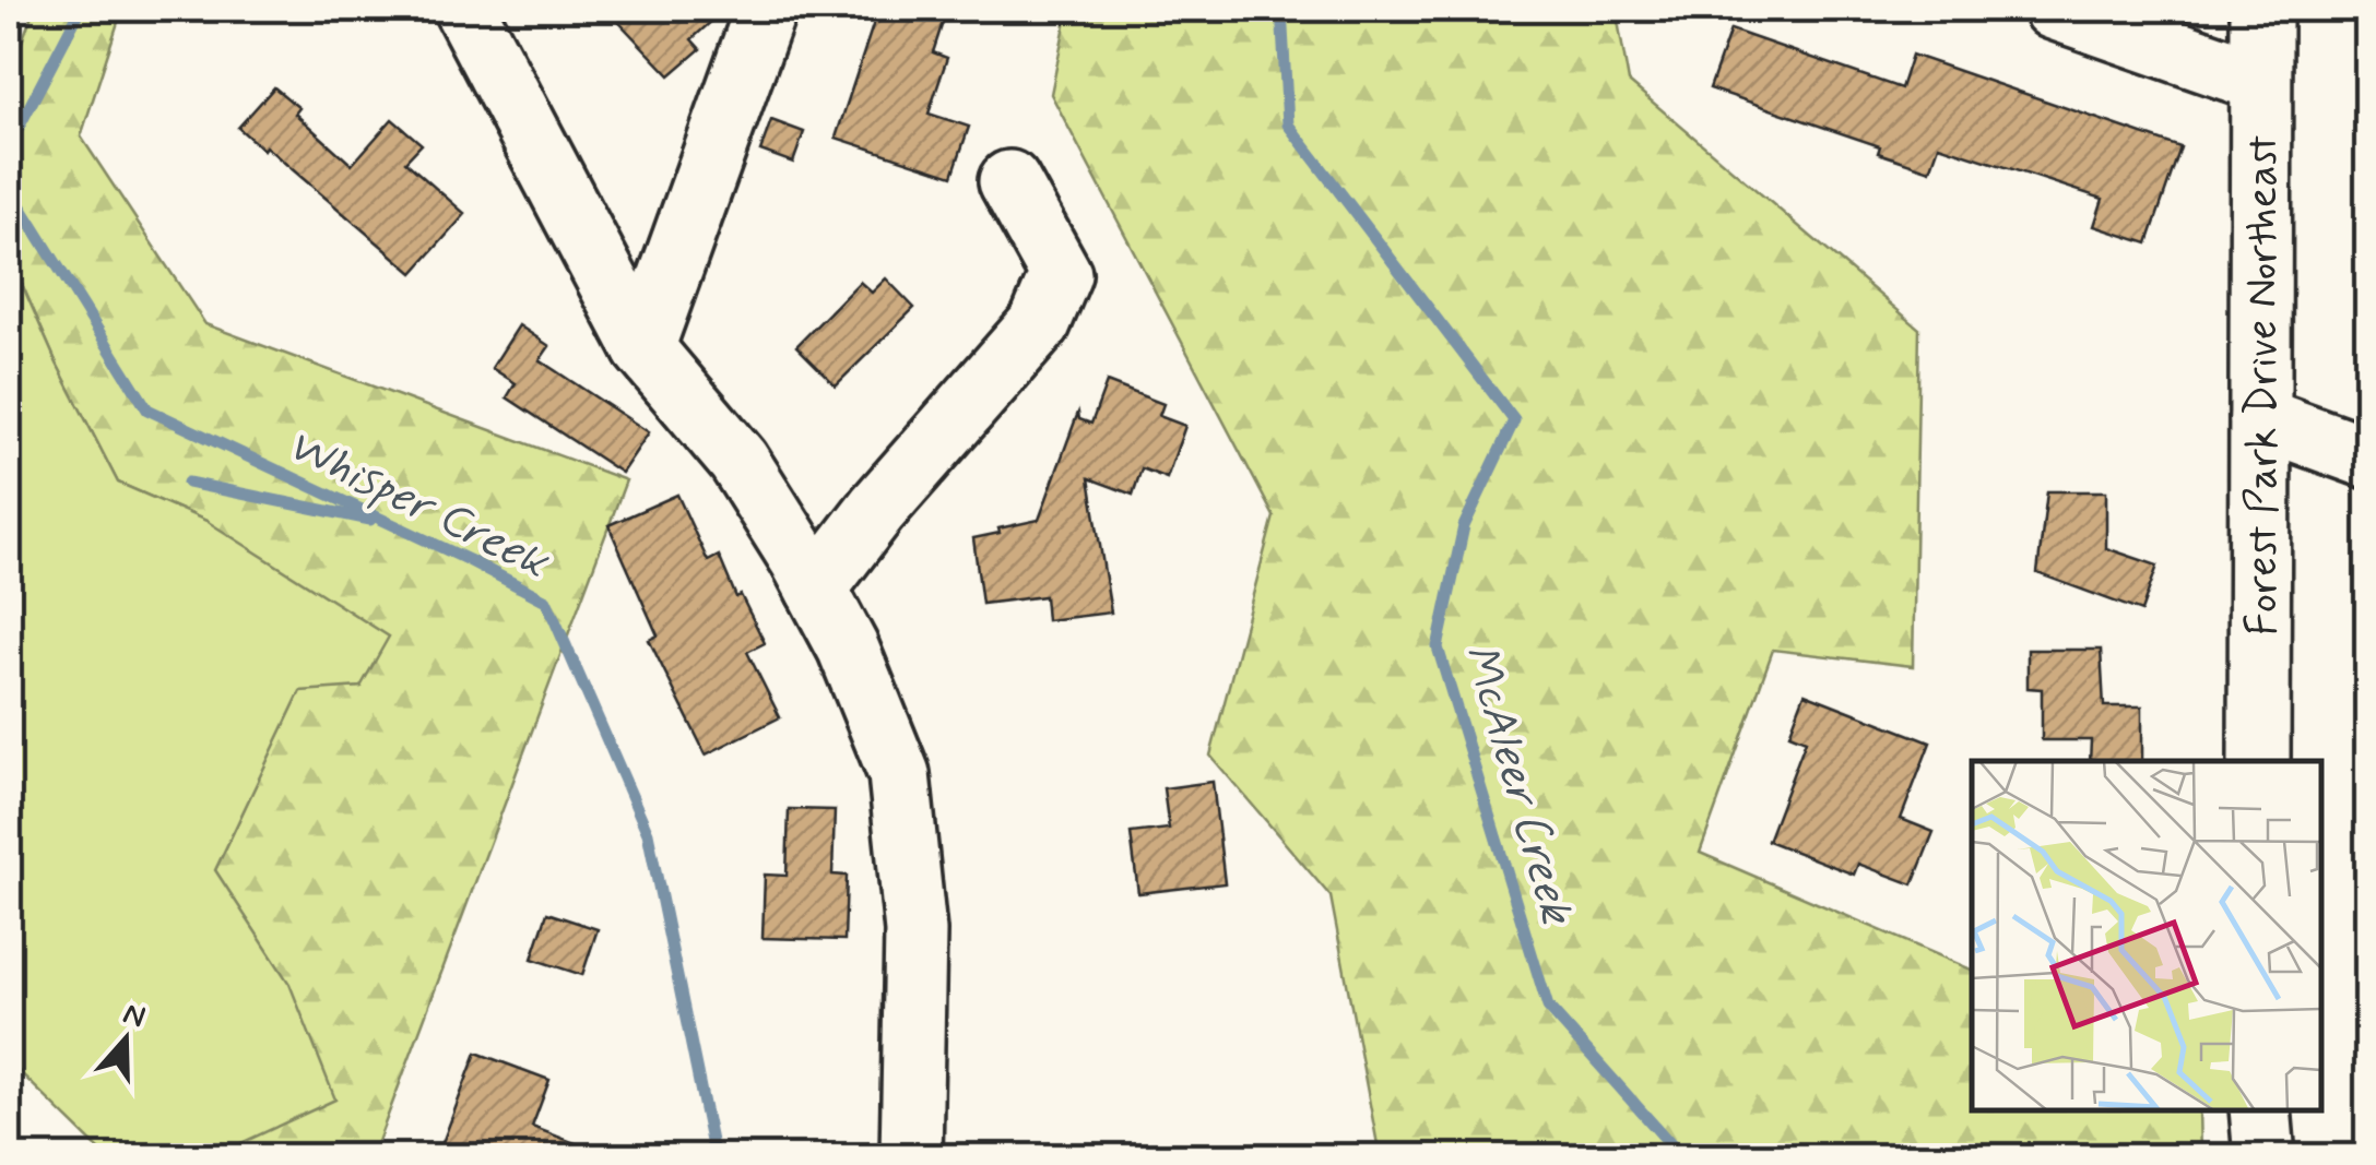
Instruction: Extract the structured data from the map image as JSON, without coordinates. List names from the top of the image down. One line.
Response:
{"streets":{"street":["Forest Park Drive Northeast"]},"water":["Whisper Creek","McAleer Creek"],"north":"top"}
